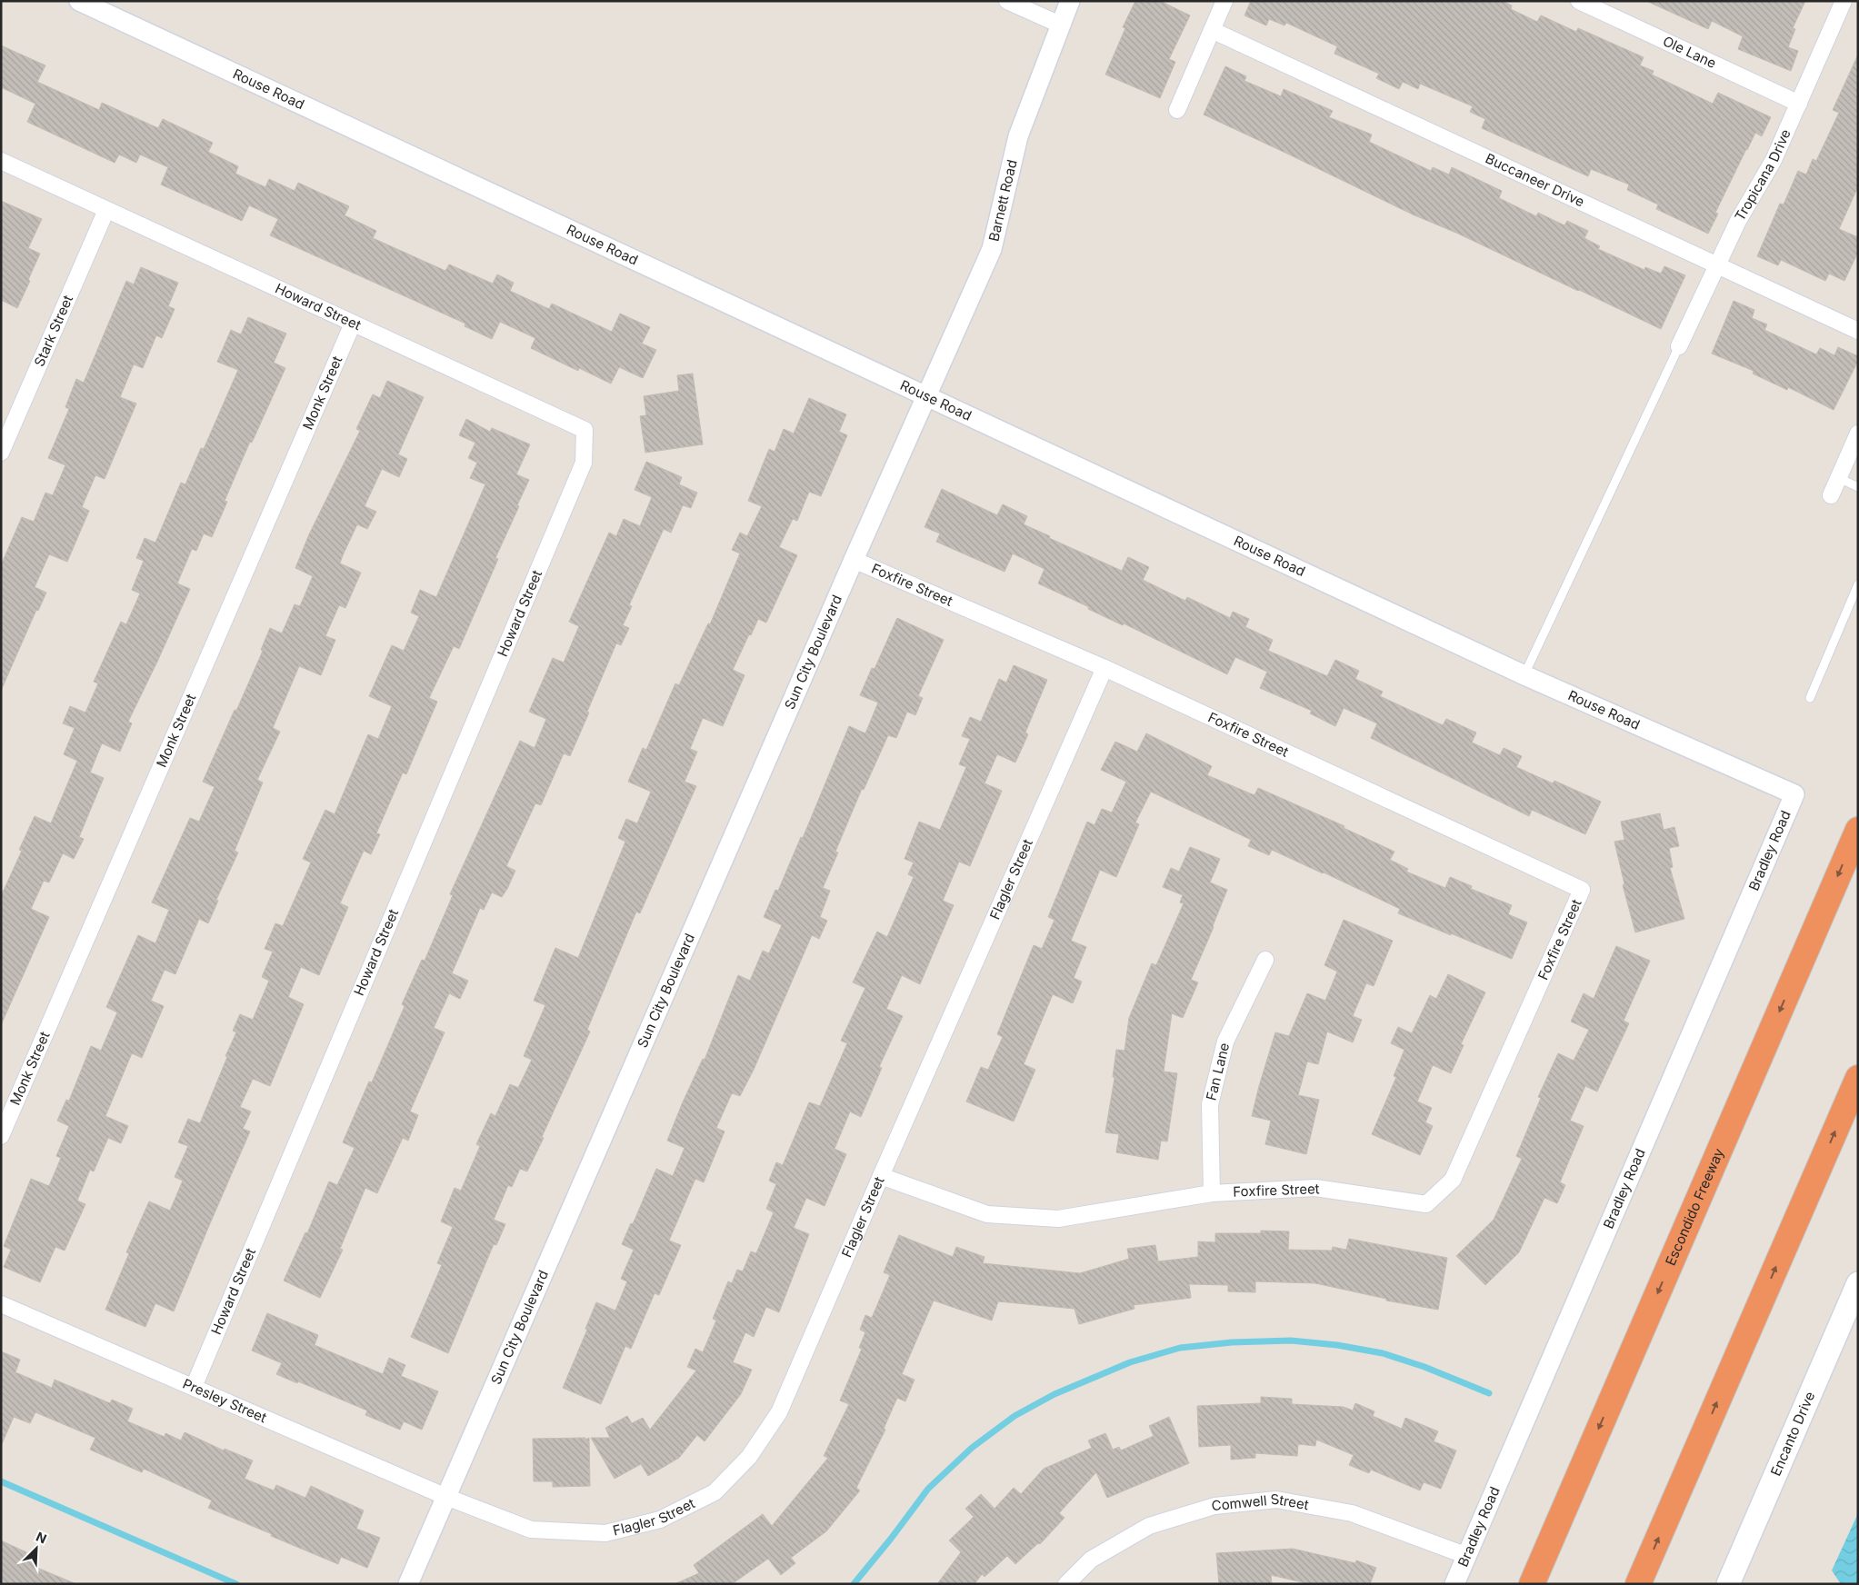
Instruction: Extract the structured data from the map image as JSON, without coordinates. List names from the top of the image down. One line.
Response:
{"streets":{"highway":["Escondido Freeway"],"main road":["Encanto Drive"],"street":["Ole Lane","Rouse Road","Tropicana Drive","Buccaneer Drive","Barnett Road","Howard Street","Stark Street","Monk Street","Foxfire Street","Sun City Boulevard","Bradley Road","Flagler Street","Fan Lane","Presley Street","Comwell Street"]},"crossings":[["Ole Lane","Tropicana Drive"],["Rouse Road","Barnett Road"],["Rouse Road","Sun City Boulevard"],["Rouse Road","Bradley Road"],["Tropicana Drive","Buccaneer Drive"],["Barnett Road","Sun City Boulevard"],["Howard Street","Stark Street"],["Howard Street","Monk Street"],["Howard Street","Presley Street"],["Foxfire Street","Sun City Boulevard"],["Foxfire Street","Flagler Street"],["Foxfire Street","Fan Lane"],["Sun City Boulevard","Flagler Street"],["Sun City Boulevard","Presley Street"],["Bradley Road","Comwell Street"],["Flagler Street","Presley Street"]],"north":"top right"}
